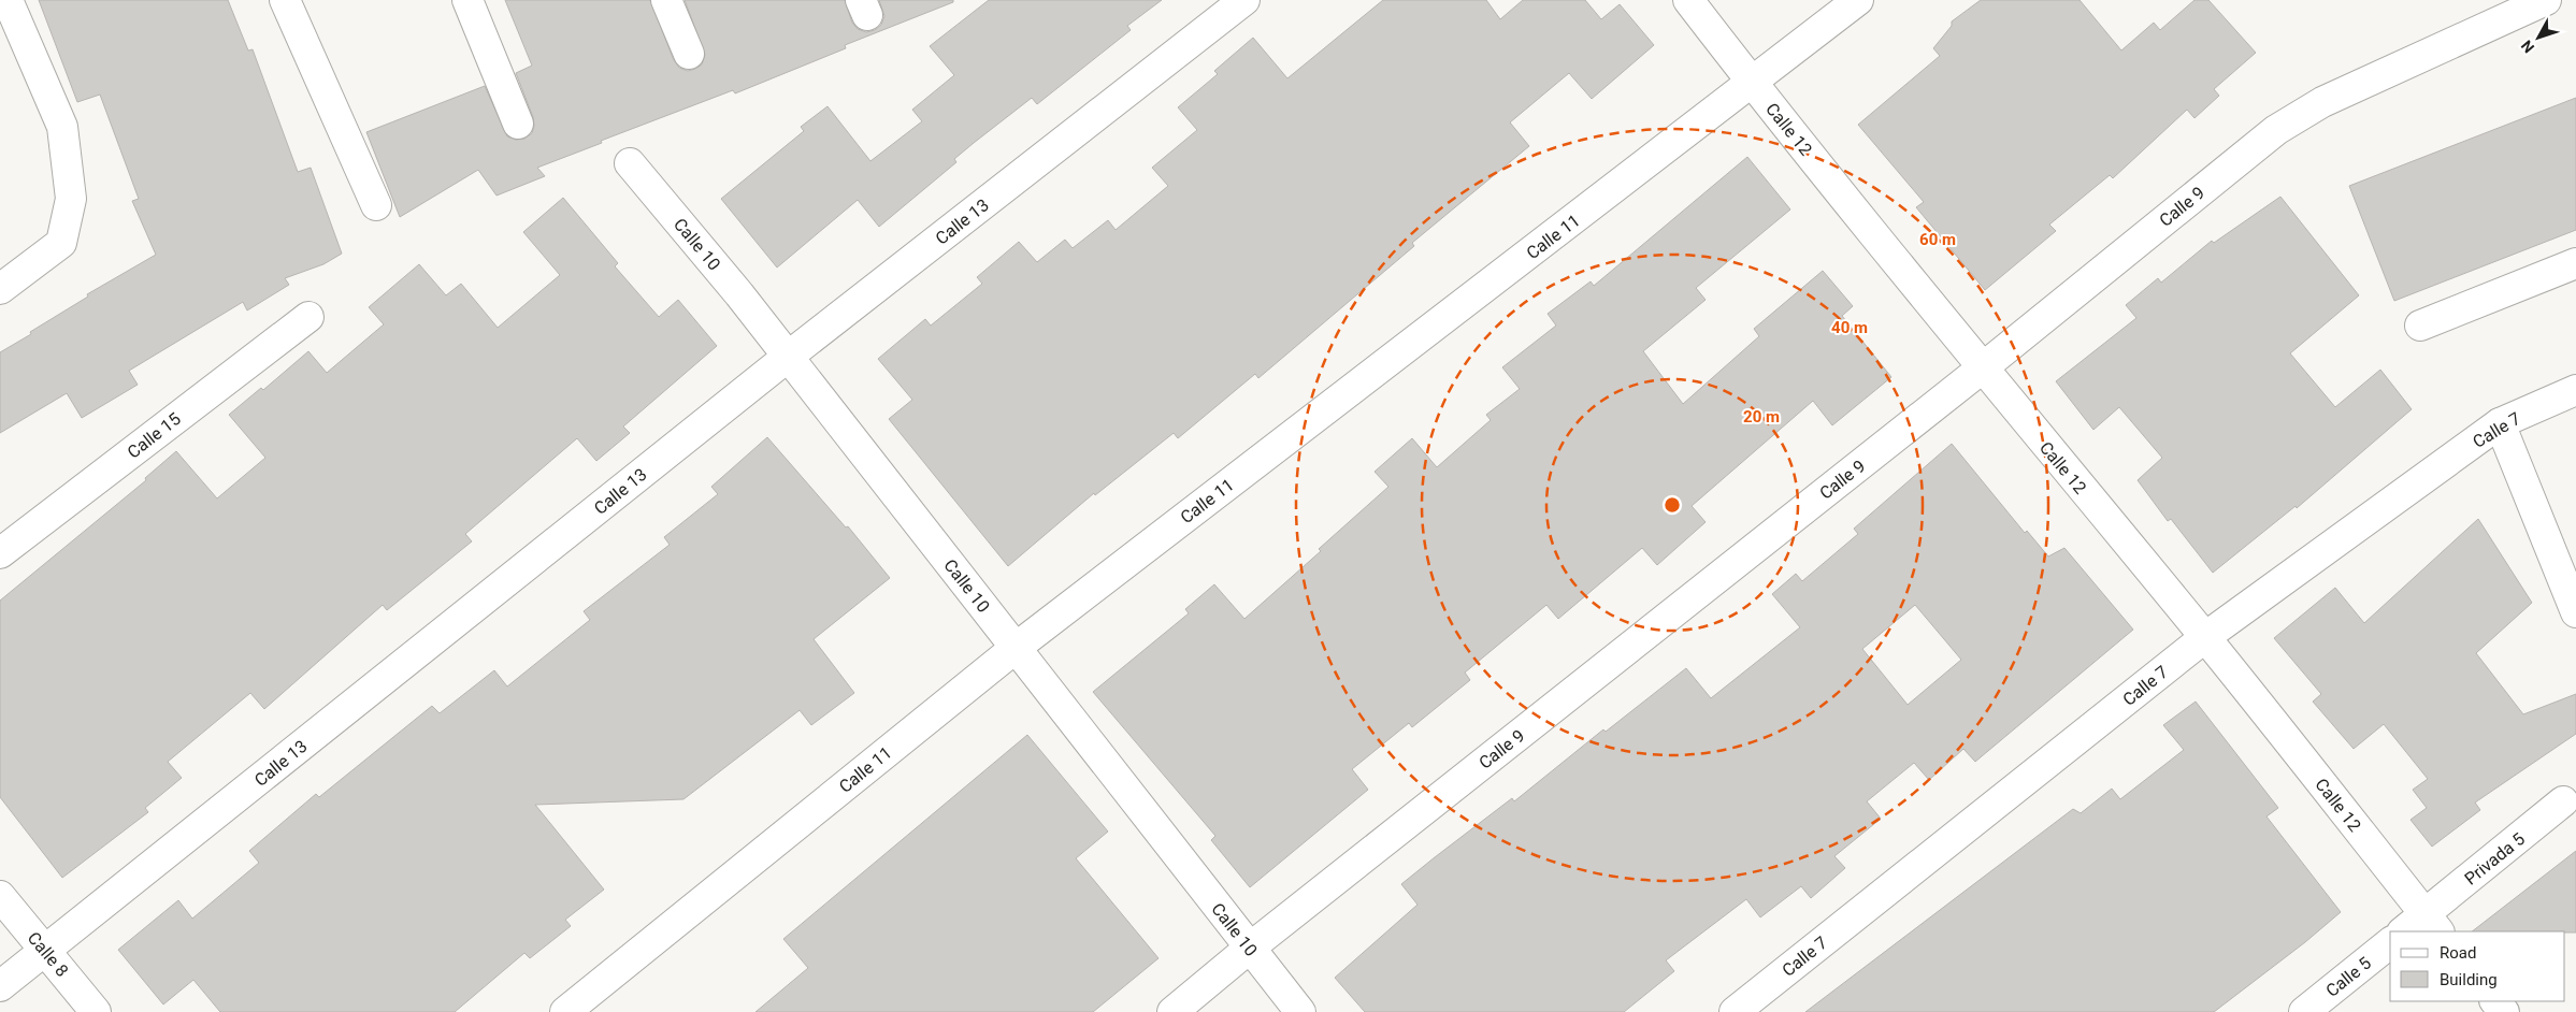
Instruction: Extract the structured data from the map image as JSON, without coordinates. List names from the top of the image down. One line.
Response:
{"streets":{"street":["Calle 12","Calle 9","Calle 13","Calle 11","Calle 10","Calle 7","Calle 15","Privada 5","Calle 8","Calle 5"]},"crossings":[["Calle 12","Calle 9"],["Calle 12","Calle 11"],["Calle 12","Calle 7"],["Calle 12","Privada 5"],["Calle 9","Calle 10"],["Calle 13","Calle 10"],["Calle 13","Calle 8"],["Calle 11","Calle 10"]],"legend":["Road","Building"],"north":"bottom left","rings":["60 m","40 m","20 m"]}
